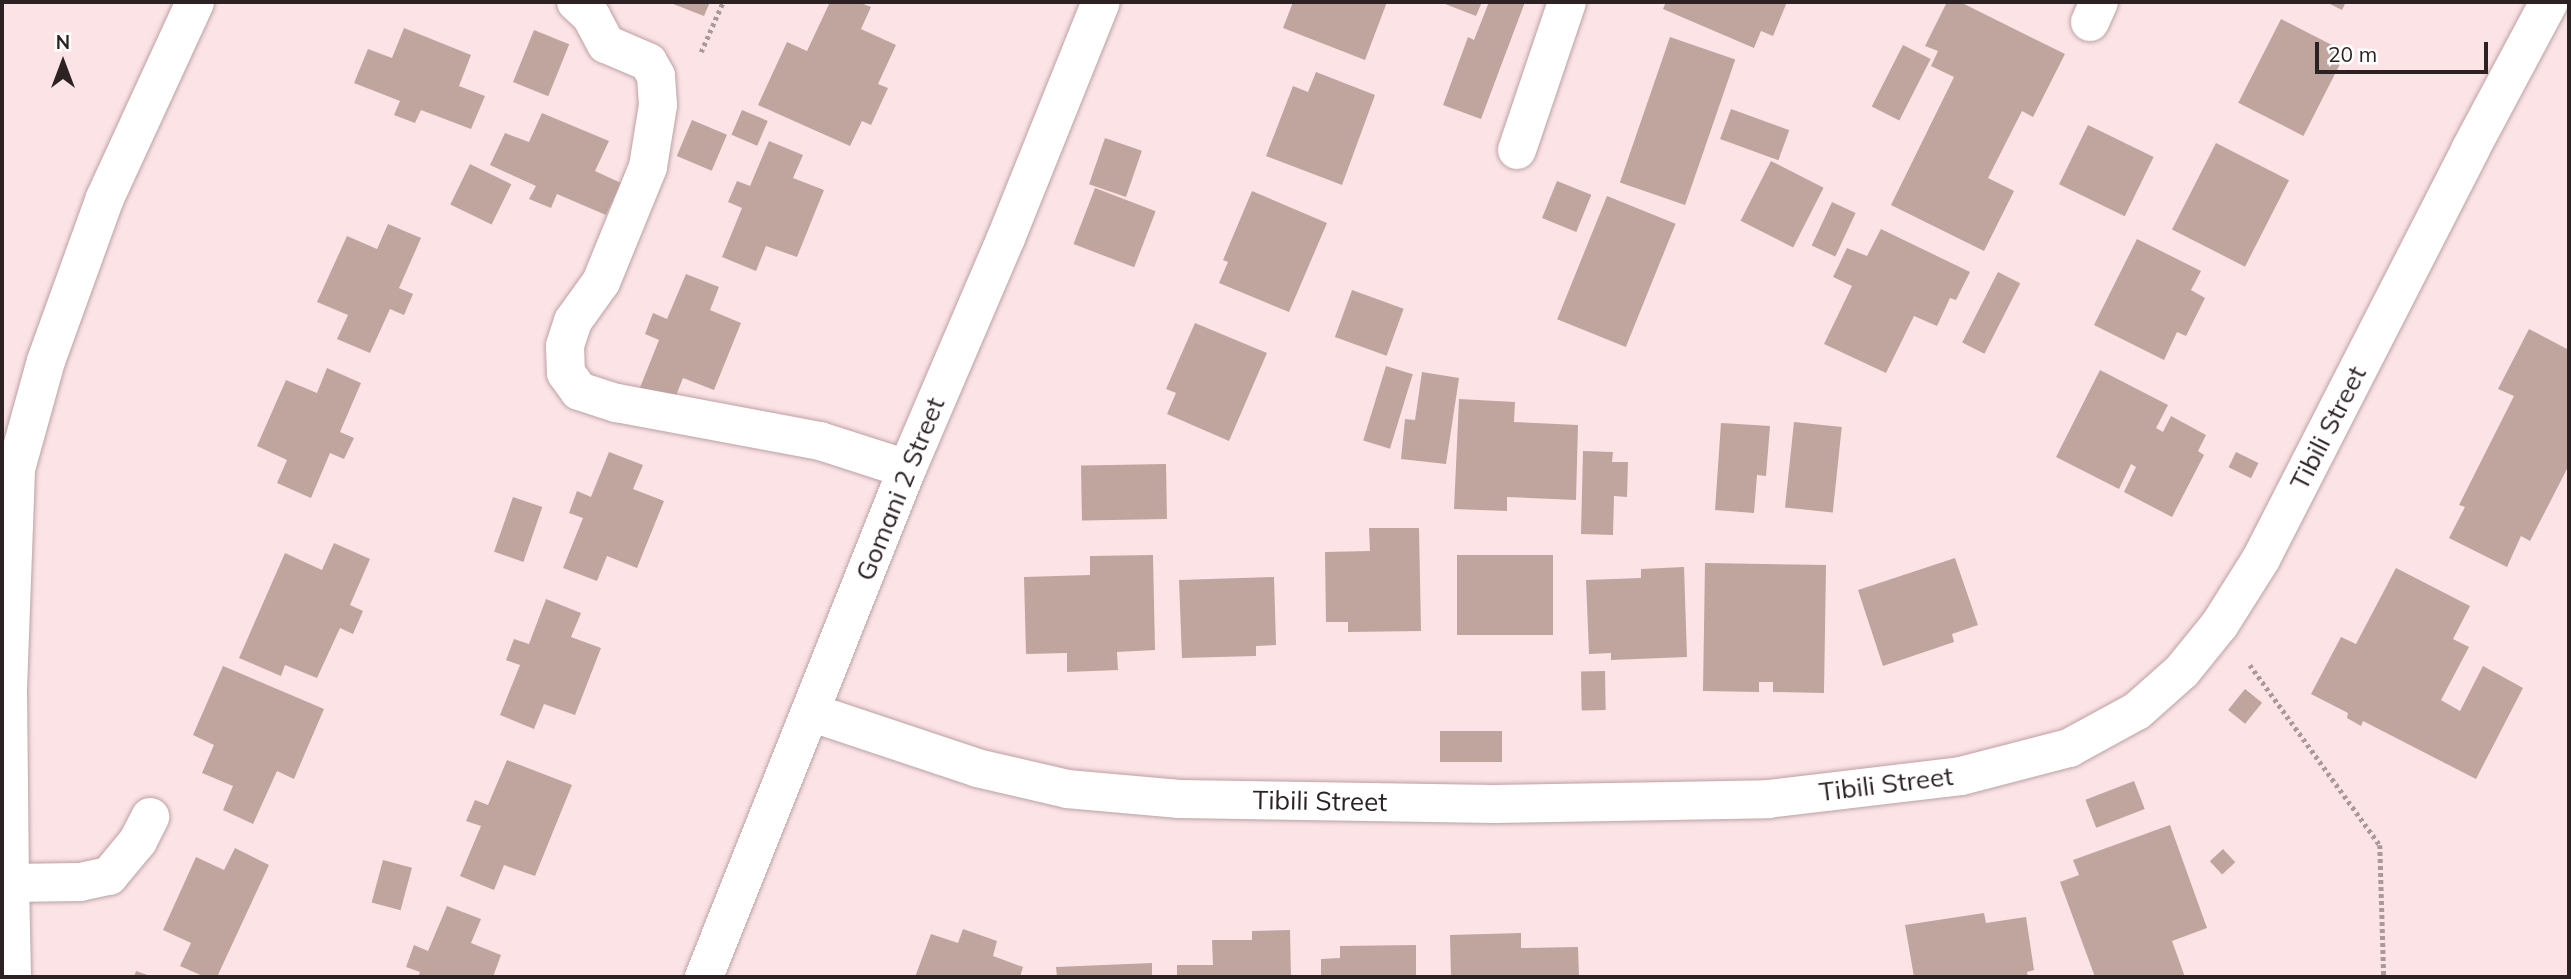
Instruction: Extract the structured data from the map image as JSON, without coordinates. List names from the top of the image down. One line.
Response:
{"streets":{"street":["Tibili Street","Gomani 2 Street"]},"crossings":[["Tibili Street","Gomani 2 Street"]],"scale_bar":"20 m","north":"top"}
